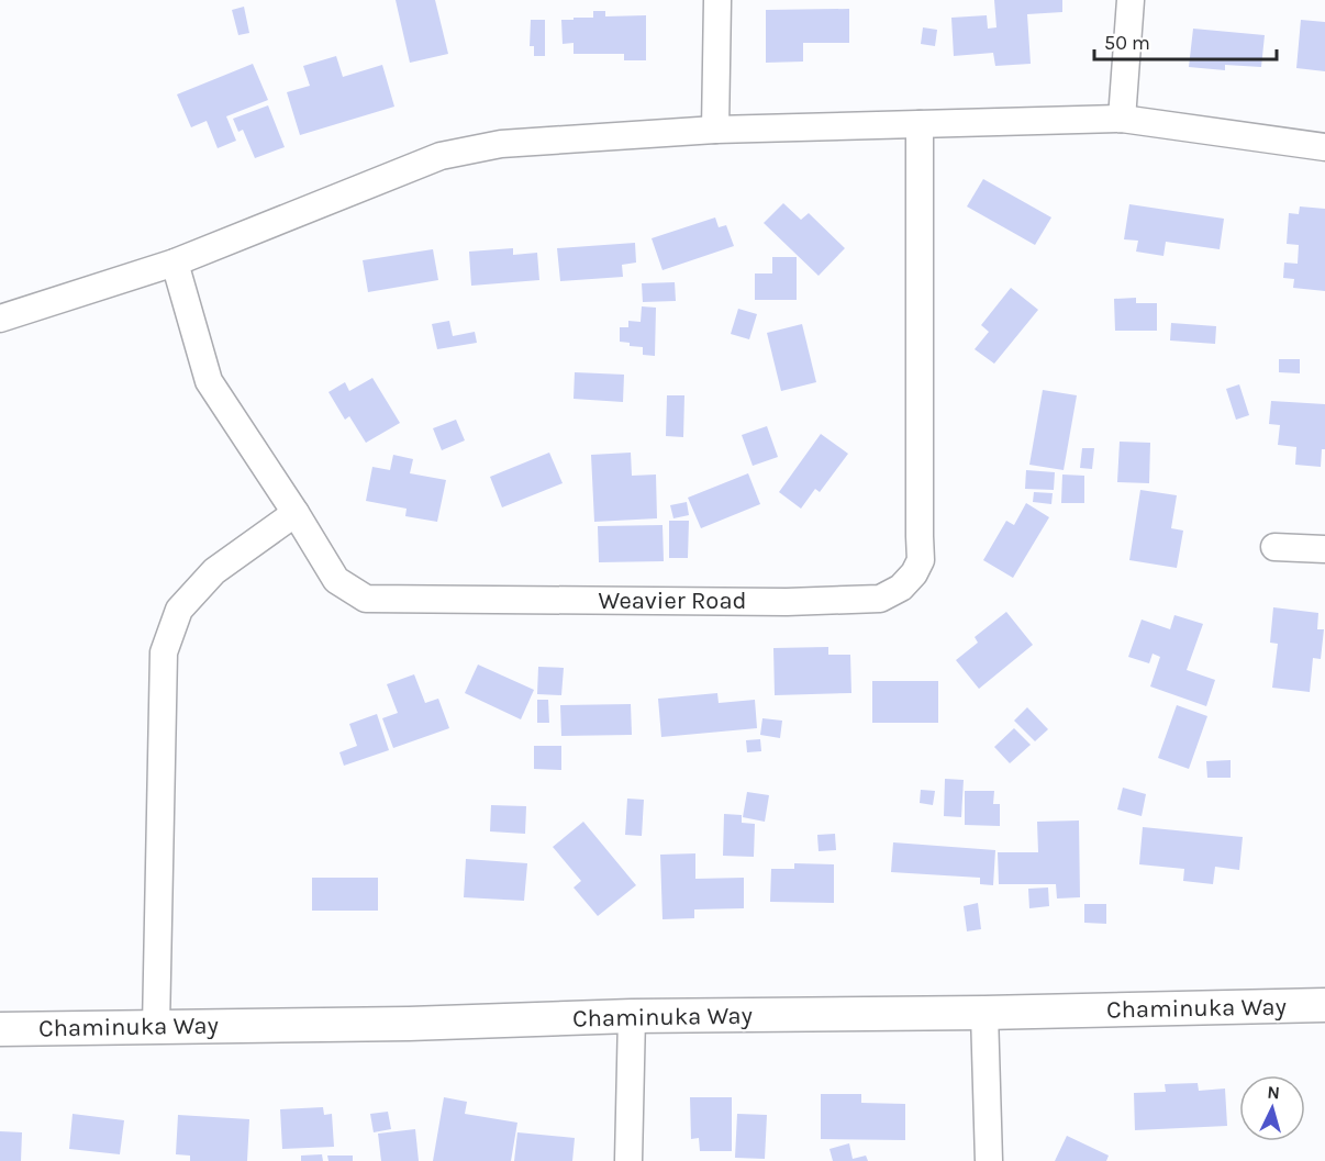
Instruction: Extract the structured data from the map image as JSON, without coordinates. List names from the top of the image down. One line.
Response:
{"streets":{"street":["Weavier Road","Chaminuka Way"]},"scale_bar":"50 m","north":"top"}
